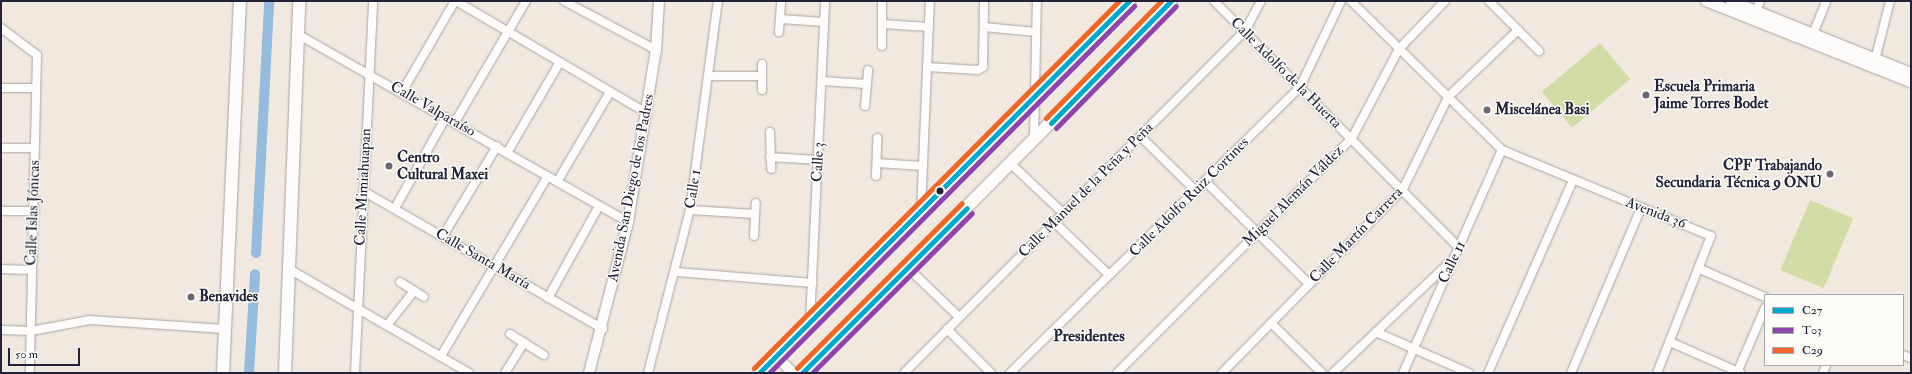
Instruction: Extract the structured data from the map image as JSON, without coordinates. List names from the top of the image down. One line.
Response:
{"streets":{"street":["Calle Adolfo de la Huerta","Calle Valparaíso","Calle 3","Calle Mimiahuapan","Avenida San Diego de los Padres","Calle 1","Calle Manuel de la Peña y Peña","Miguel Alemán Váldez","Calle Adolfo Ruiz Cortines","Calle Islas Jónicas","Avenida 36","Calle Martín Carrera","Calle Santa María","Calle 11"]},"crossings":[["Calle Adolfo de la Huerta","Calle Manuel de la Peña y Peña"],["Calle Adolfo de la Huerta","Miguel Alemán Váldez"],["Calle Adolfo de la Huerta","Calle Adolfo Ruiz Cortines"],["Calle Adolfo de la Huerta","Calle Martín Carrera"],["Calle Adolfo de la Huerta","Calle 11"],["Calle Valparaíso","Calle Mimiahuapan"],["Calle Valparaíso","Avenida San Diego de los Padres"],["Calle Mimiahuapan","Calle Santa María"],["Avenida San Diego de los Padres","Calle Santa María"],["Avenida 36","Calle 11"]],"districts":["Presidentes"],"places":["Escuela Primaria Jaime Torres Bodet","Miscelánea Basi","Centro Cultural Maxei","CPF Trabajando Secundaria Técnica 9 ONU","Benavides"],"lines":["transit line C27","transit line C29","transit line T03"],"legend":["C27","T03","C29"],"scale_bar":"50 m"}
